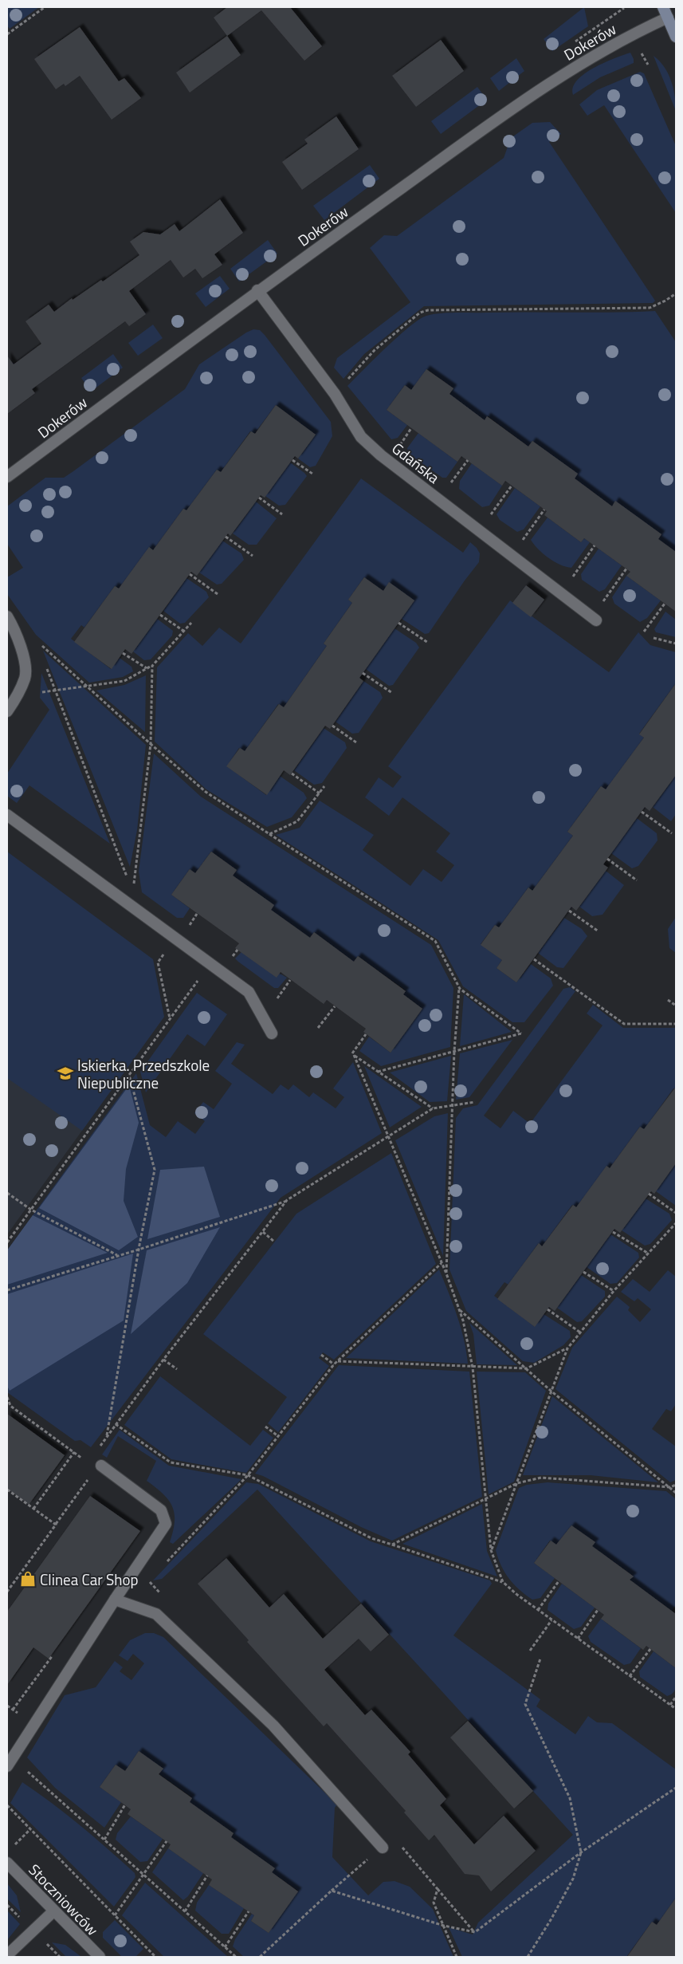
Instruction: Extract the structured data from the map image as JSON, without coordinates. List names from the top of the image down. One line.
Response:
{"streets":{"street":["Dokerów","Gdańska","Stoczniowców"]},"crossings":[["Dokerów","Gdańska"]],"places":{"school or university":["Iskierka. Przedszkole Niepubliczne"],"shop":["Clinea Car Shop"]}}
